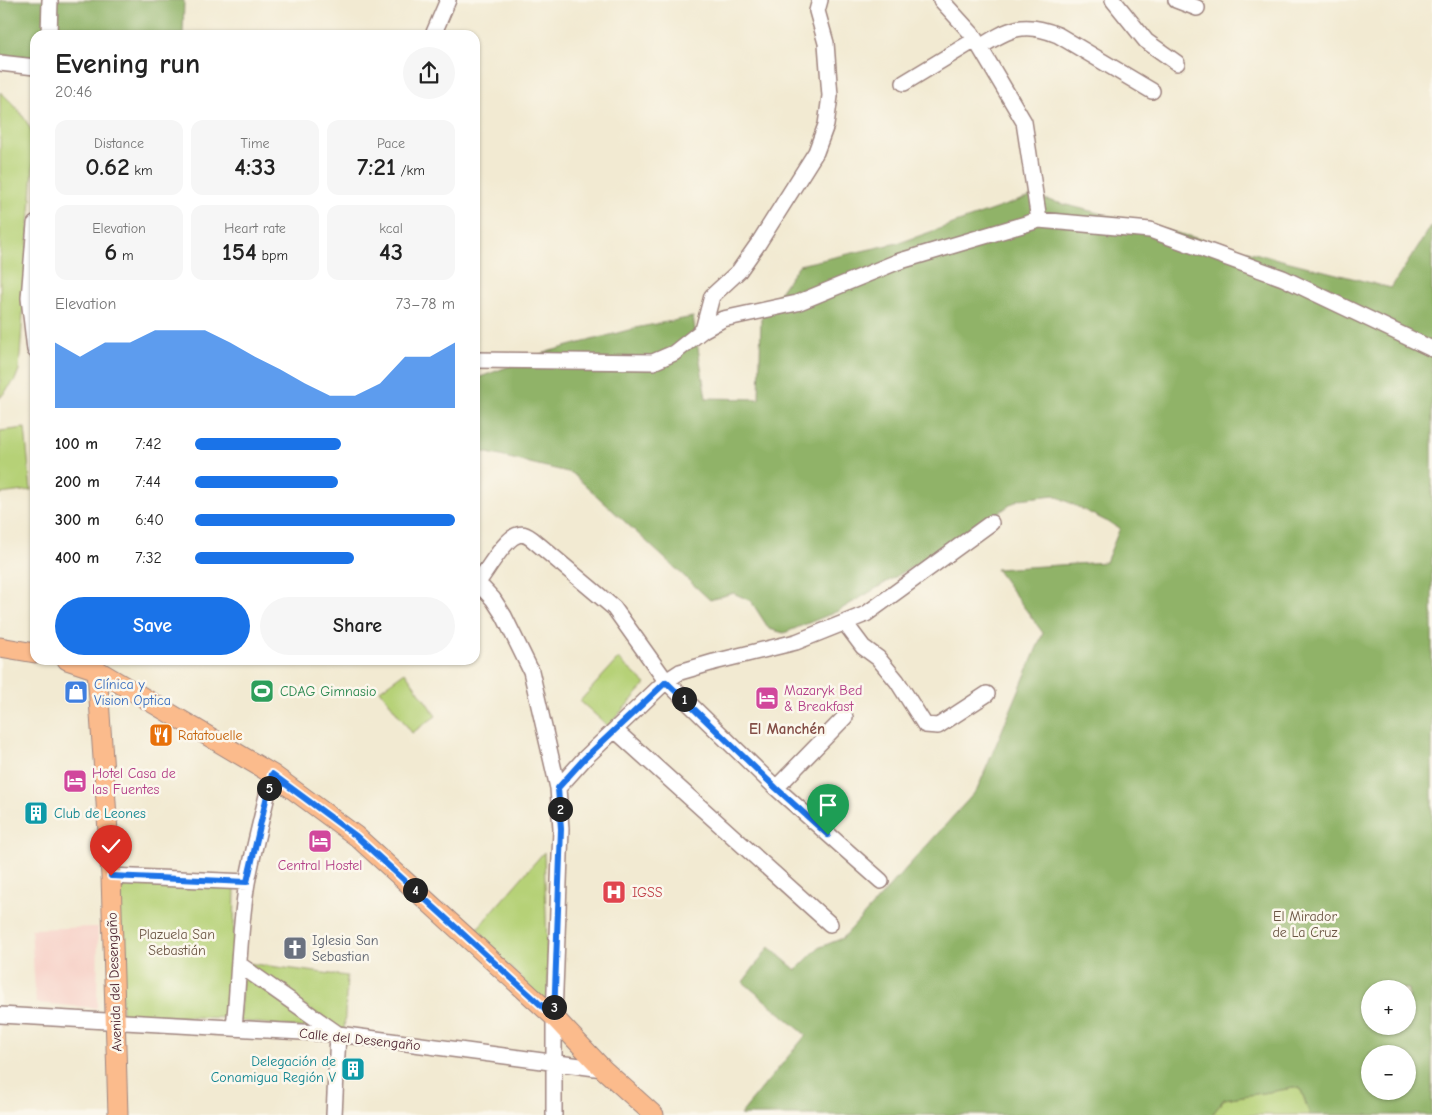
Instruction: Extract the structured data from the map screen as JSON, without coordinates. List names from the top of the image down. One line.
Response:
{"streets":{"main road":["Avenida del Desengaño"],"street":["Calle del Desengaño"]},"crossings":[["Avenida del Desengaño","Calle del Desengaño"]],"districts":["El Manchén"],"parks":["El Mirador de La Cruz","Plazuela San Sebastián"],"places":{"sports":["CDAG Gimnasio"],"shop":["Clínica y Vision Optica"],"hotel":["Mazaryk Bed & Breakfast","Hotel Casa de las Fuentes","Central Hostel"],"restaurant":["Ratatouelle"],"building":["Club de Leones","Delegación de Conamigua Región V"],"hospital":["IGSS"],"church":["Iglesia San Sebastian"]},"page":{"heading":["Evening run","20:46"],"stats":[["Distance","0.62 km"],["Time","4:33"],["Pace","7:21 /km"],["Elevation","6 m"],["Heart rate","154 bpm"],["kcal","43"]],"chart":["Elevation","73–78 m"],"list":[{"name":"100 m","note":"7:42"},{"name":"200 m","note":"7:44"},{"name":"300 m","note":"6:40"},{"name":"400 m","note":"7:32"}],"buttons":["Save","Share"],"pins":["1","5","2","4","3"],"map_buttons":["+","−"]}}
